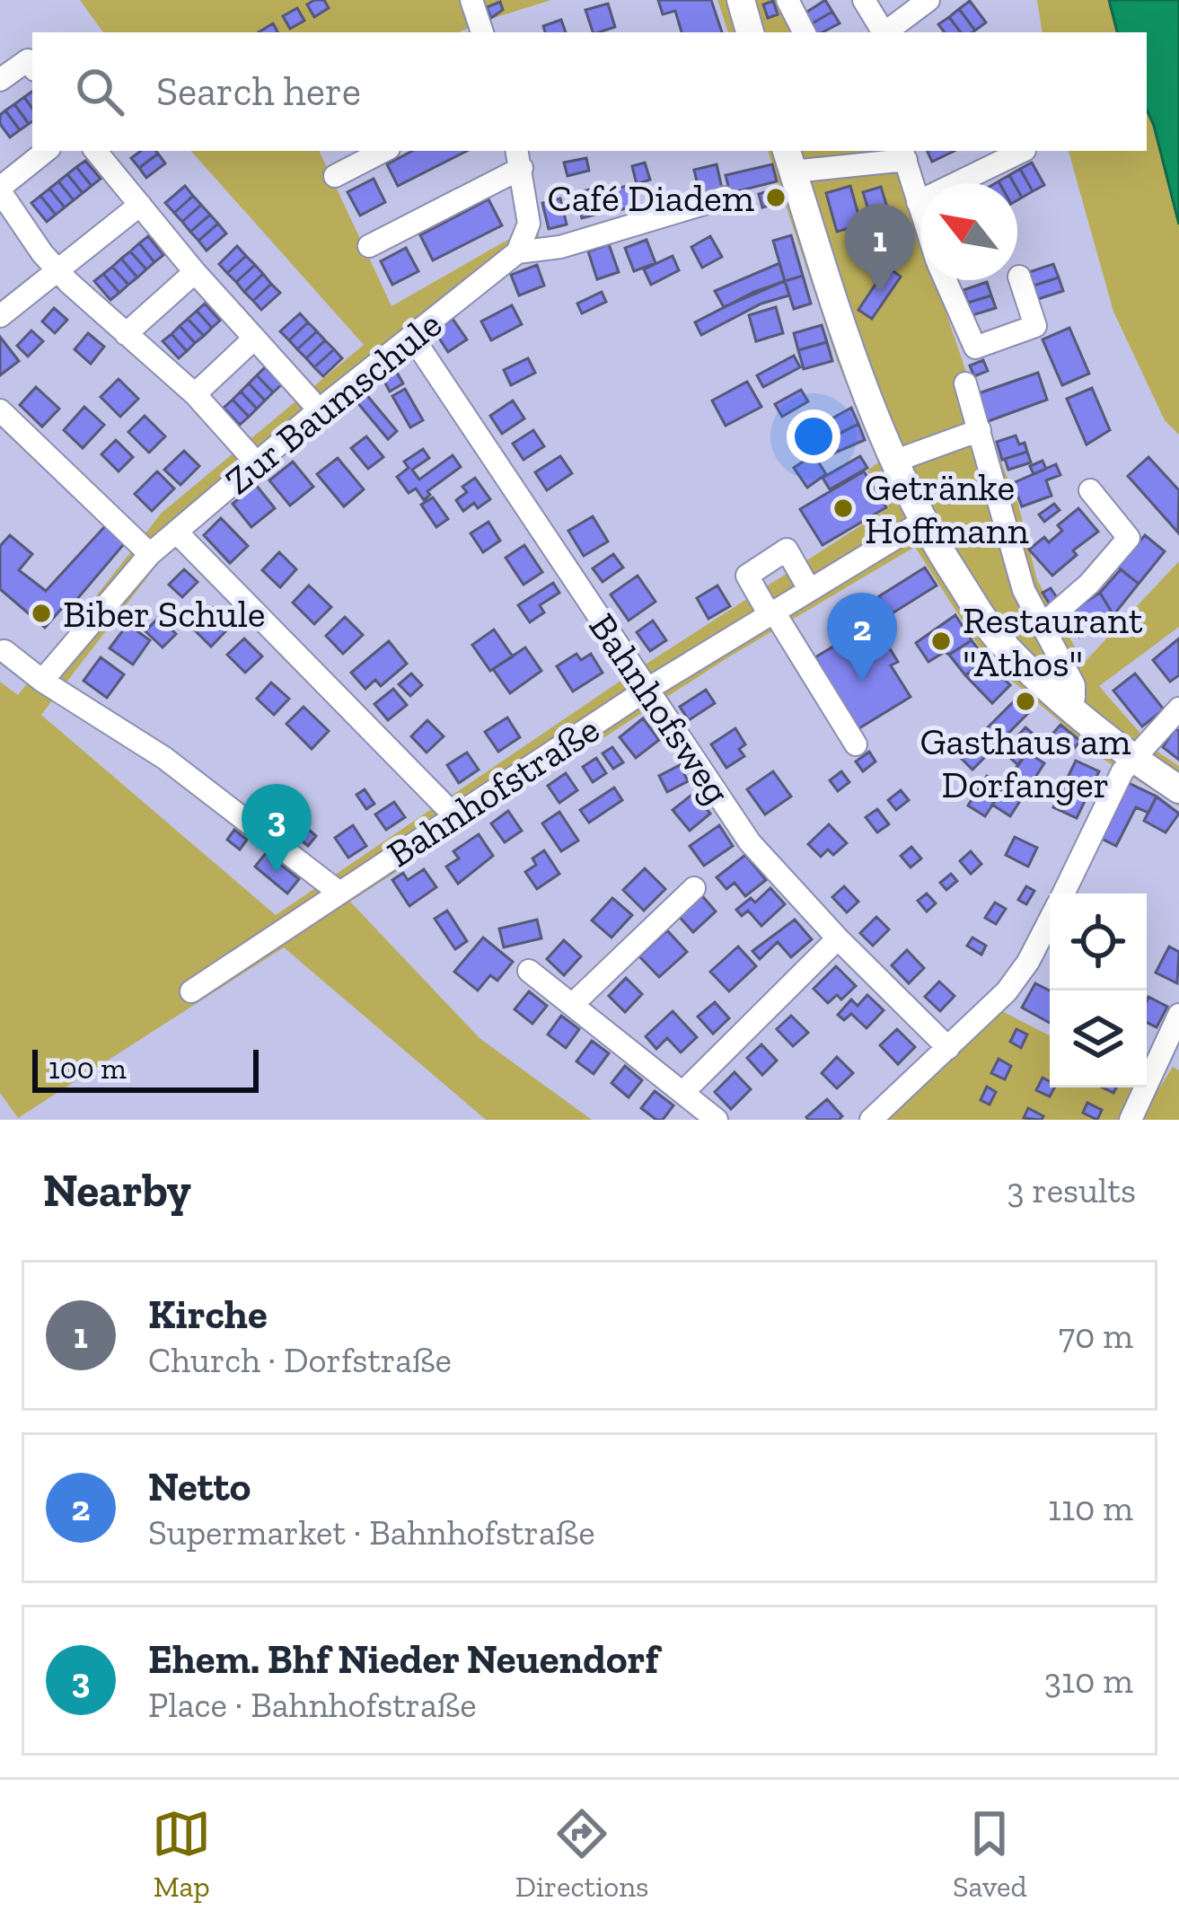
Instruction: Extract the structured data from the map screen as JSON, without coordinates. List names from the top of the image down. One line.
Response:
{"streets":{"street":["Zur Baumschule","Bahnhofsweg","Bahnhofstraße"]},"crossings":[["Zur Baumschule","Bahnhofsweg"],["Bahnhofsweg","Bahnhofstraße"]],"places":["Café Diadem","Getränke Hoffmann","Biber Schule","Restaurant \"Athos\"","Gasthaus am Dorfanger"],"scale_bar":"100 m","north":"top left","page":{"search":"Search here","pins":["1","2","3"],"scale":"100 m","heading":["Nearby","3 results"],"list":[{"mark":"1","name":"Kirche","note":"Church · Dorfstraße","value":"70 m"},{"mark":"2","name":"Netto","note":"Supermarket · Bahnhofstraße","value":"110 m"},{"mark":"3","name":"Ehem. Bhf Nieder Neuendorf","note":"Place · Bahnhofstraße","value":"310 m"}],"nav":["Map","Directions","Saved"]}}
